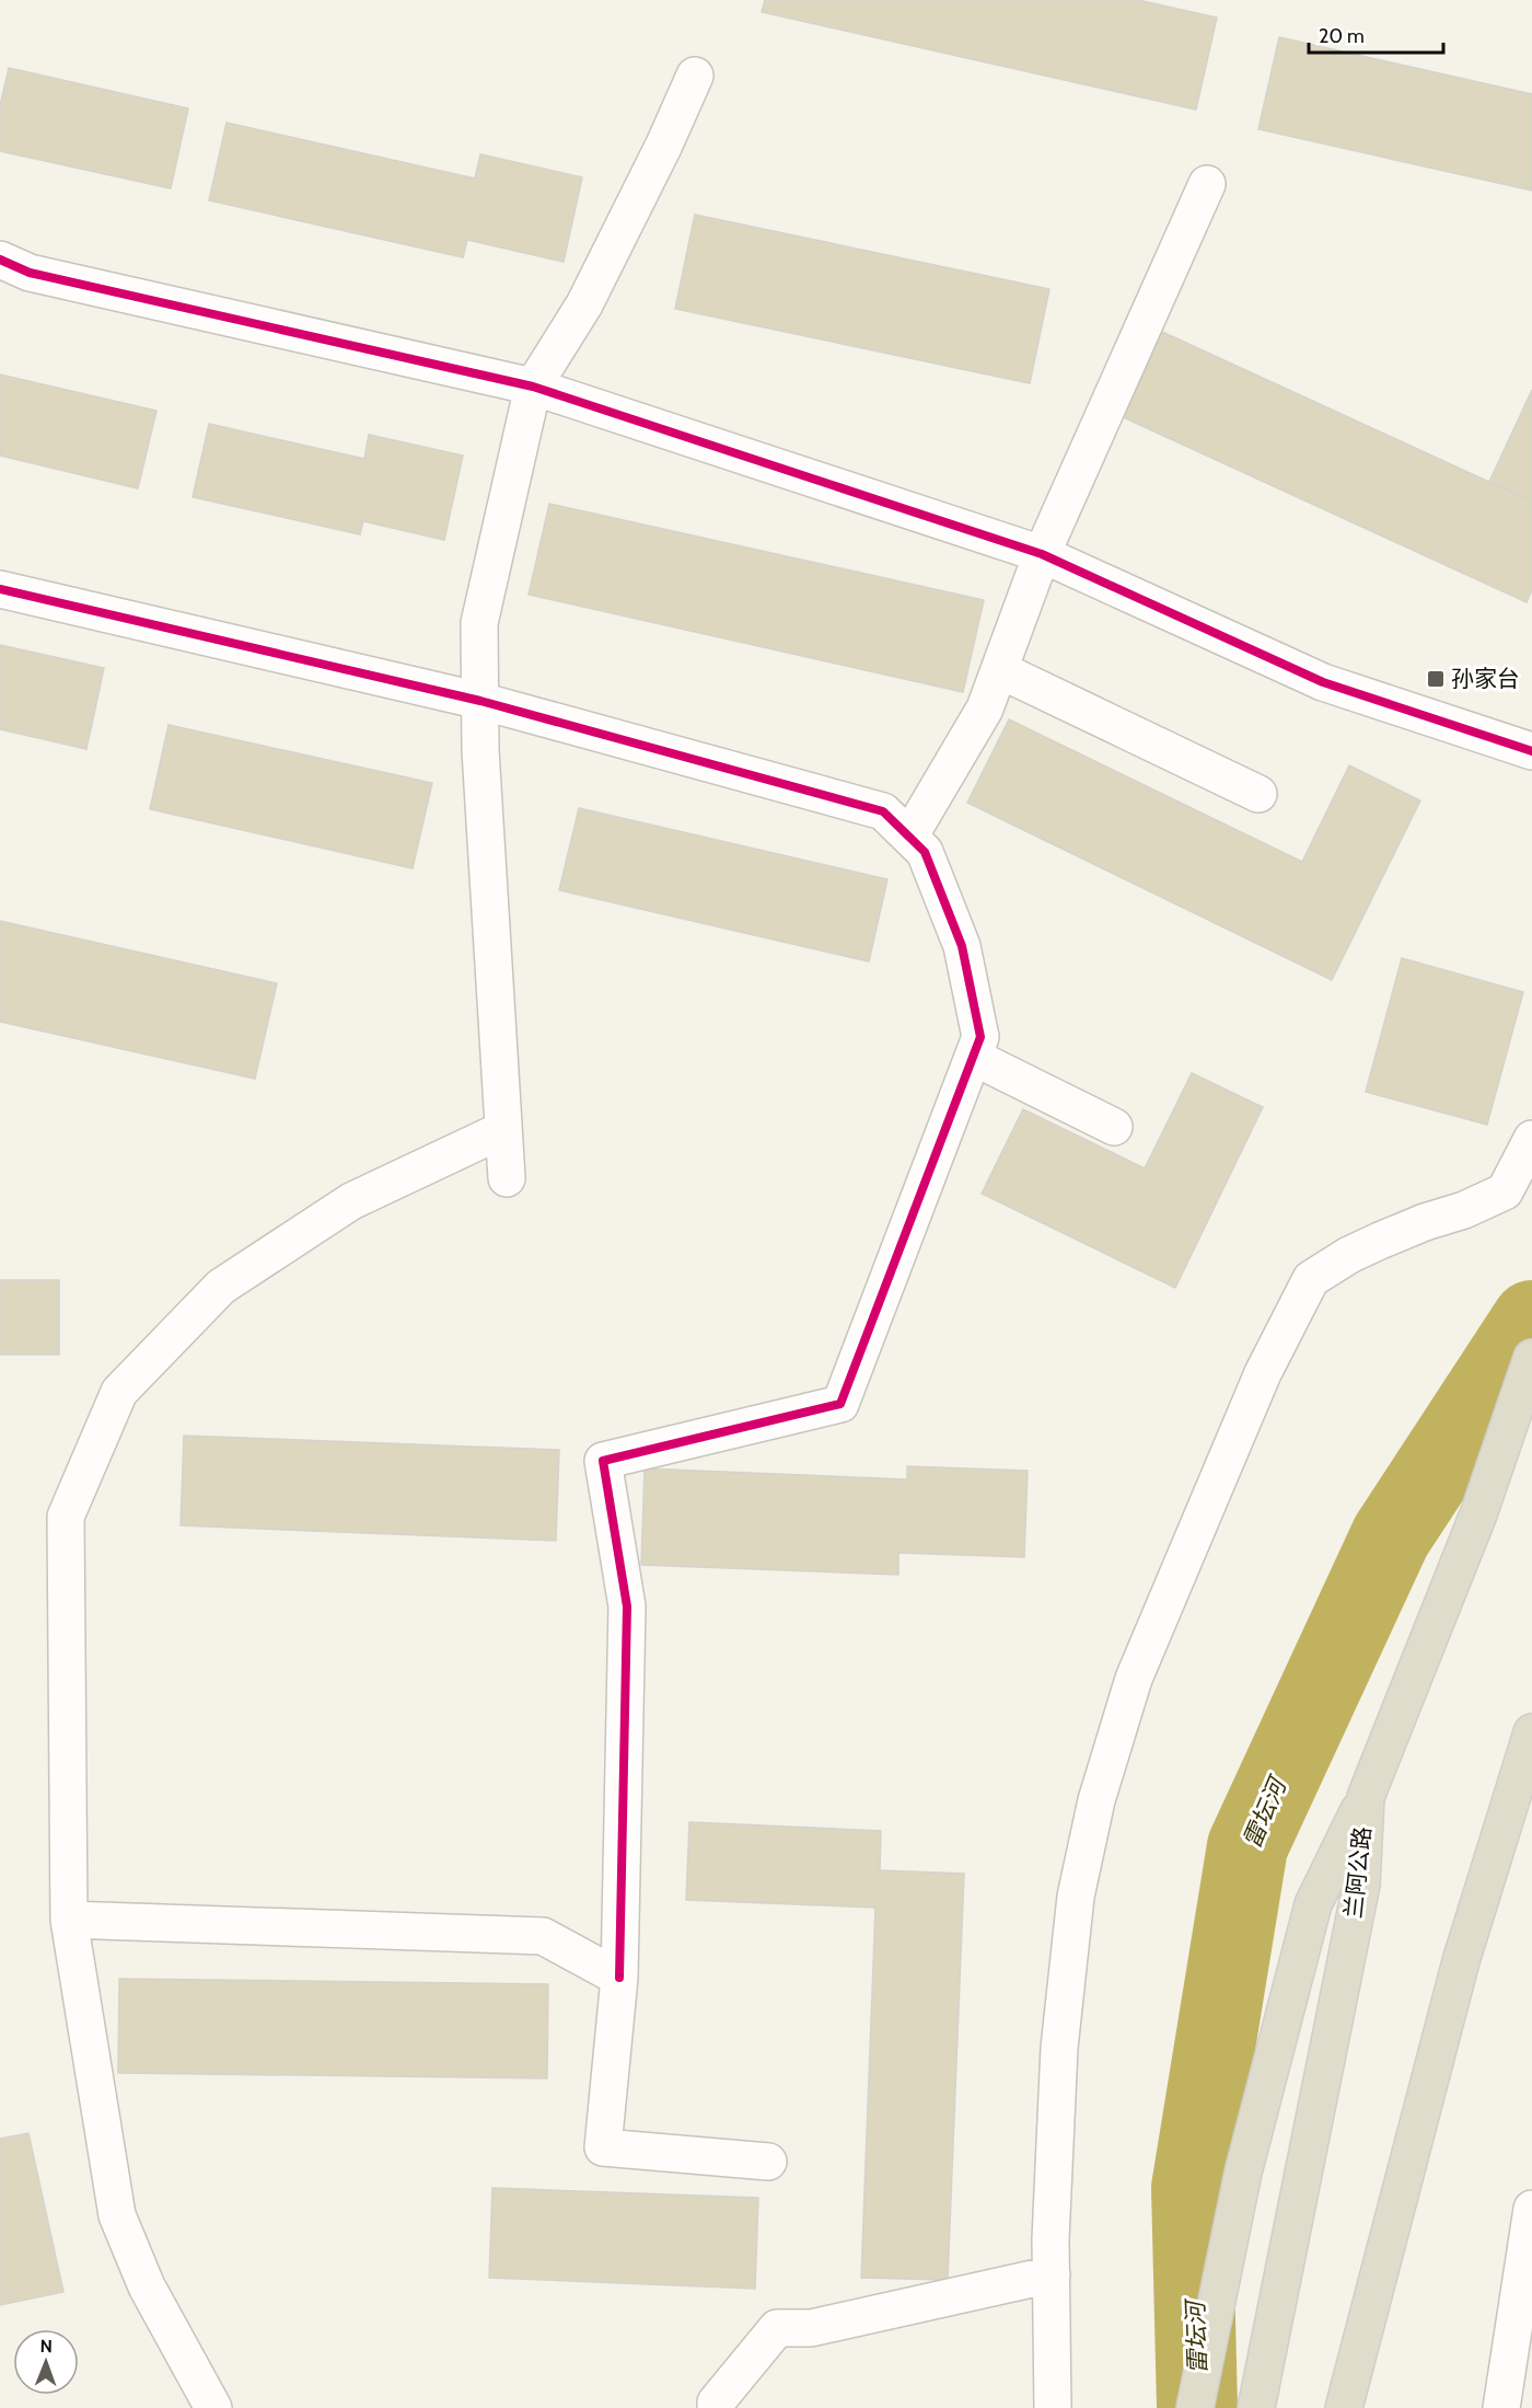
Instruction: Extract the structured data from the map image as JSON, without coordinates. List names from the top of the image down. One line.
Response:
{"streets":{"highway":["兰阿公路"]},"water":["雷坛河"],"places":{"transit":["孙家台"]},"scale_bar":"20 m","north":"top"}
